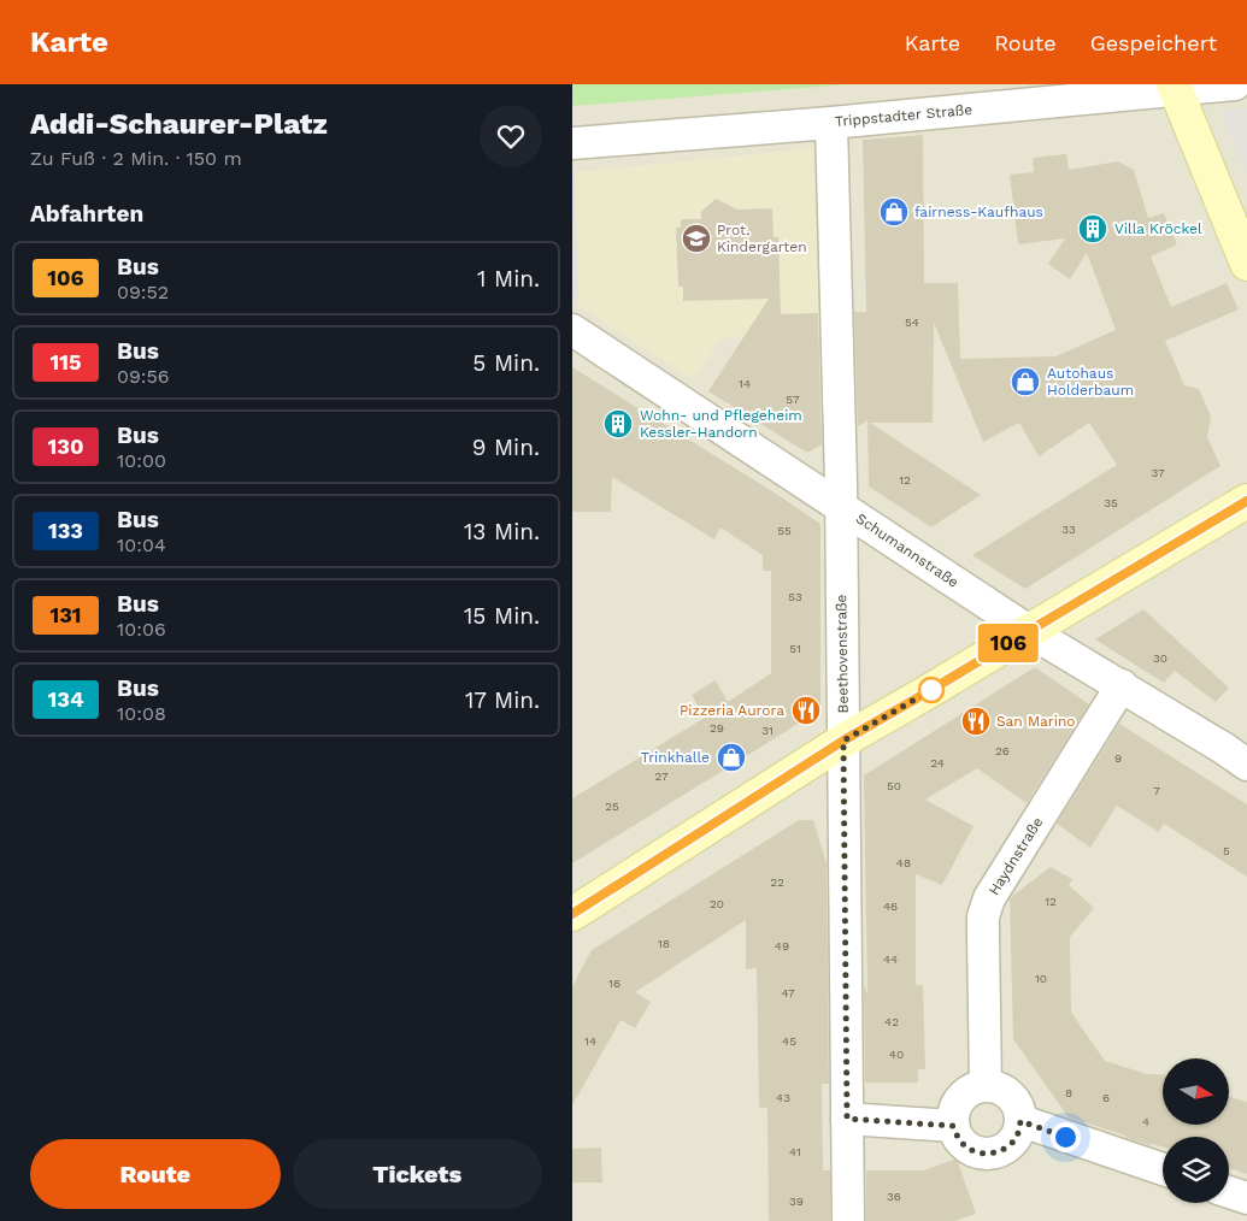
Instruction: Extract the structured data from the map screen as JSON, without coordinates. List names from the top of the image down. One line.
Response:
{"streets":{"street":["Trippstadter Straße","Schumannstraße","Beethovenstraße","Haydnstraße"]},"crossings":[["Trippstadter Straße","Beethovenstraße"],["Schumannstraße","Beethovenstraße"],["Schumannstraße","Haydnstraße"]],"places":{"shop":["fairness-Kaufhaus","Autohaus Holderbaum","Trinkhalle"],"building":["Villa Kröckel","Wohn- und Pflegeheim Kessler-Handorn"],"school or university":["Prot. Kindergarten"],"restaurant":["Pizzeria Aurora","San Marino"]},"lines":["bus line 106"],"house_numbers":["54","14","57","37","12","35","33","55","53","51","30","29","31","26","9","24","27","50","7","25","5","48","22","12","20","46","18","49","44","10","16","47","42","14","45","40","8","43","6","4","41","36","39"],"north":"right","page":{"header":"Karte","nav":["Karte","Route","Gespeichert"],"heading":[["Addi-Schaurer-Platz","Zu Fuß · 2 Min. · 150 m"],"Abfahrten"],"on_map":"106","list":[{"mark":"106","name":"Bus","note":"09:52","value":"1 Min."},{"mark":"115","name":"Bus","note":"09:56","value":"5 Min."},{"mark":"130","name":"Bus","note":"10:00","value":"9 Min."},{"mark":"133","name":"Bus","note":"10:04","value":"13 Min."},{"mark":"131","name":"Bus","note":"10:06","value":"15 Min."},{"mark":"134","name":"Bus","note":"10:08","value":"17 Min."}],"buttons":["Route","Tickets"]}}
